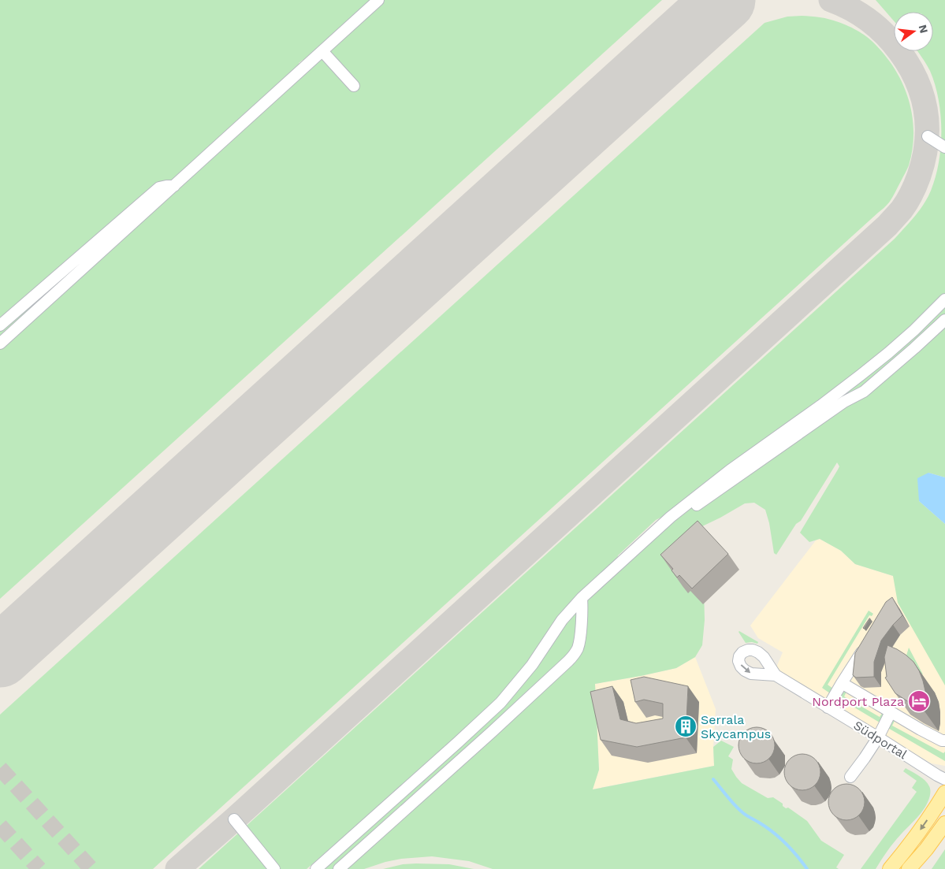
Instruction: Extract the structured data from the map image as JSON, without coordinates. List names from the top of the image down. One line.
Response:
{"streets":{"street":["Südportal"]},"places":{"hotel":["Nordport Plaza"],"building":["Serrala Skycampus"]},"north":"right"}
